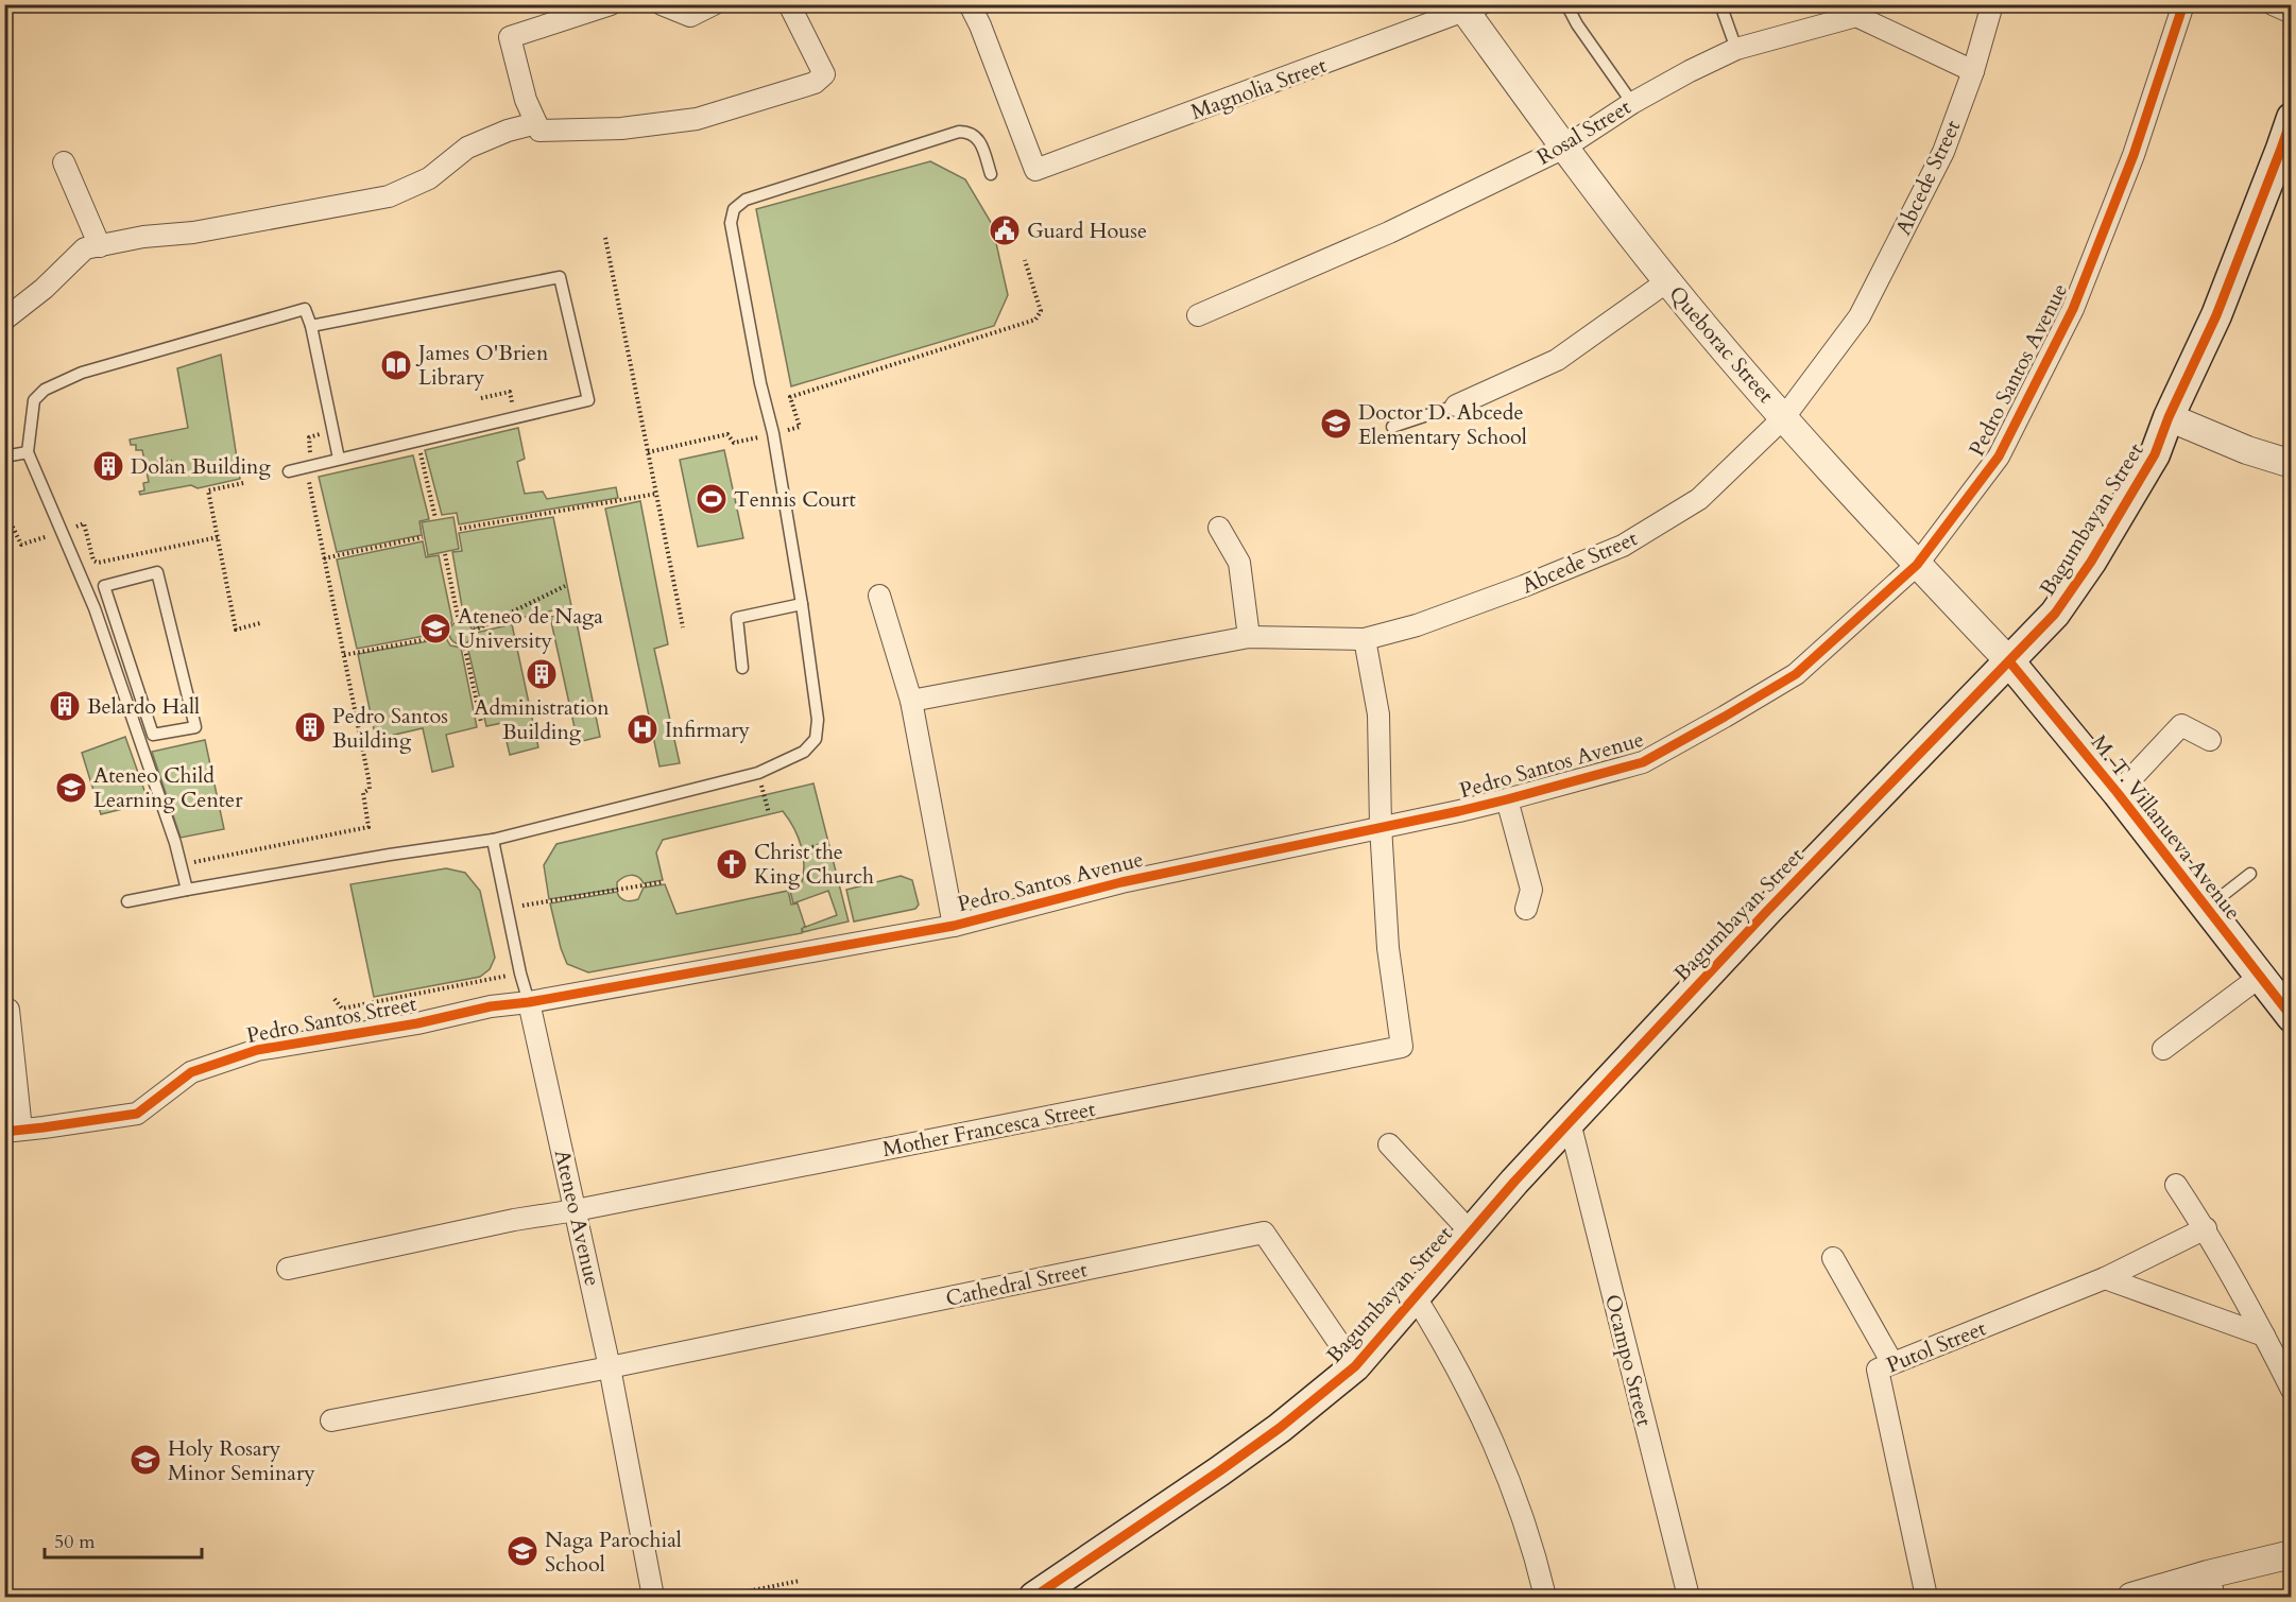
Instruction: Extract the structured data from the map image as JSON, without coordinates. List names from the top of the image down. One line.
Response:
{"streets":{"main road":["Bagumbayan Street","M. T. Villanueva Avenue"],"street":["Magnolia Street","Rosal Street","Abcede Street","Queborac Street","Pedro Santos Avenue","Pedro Santos Street","Mother Francesca Street","Ateneo Avenue","Cathedral Street","Putol Street","Ocampo Street"]},"crossings":[["Magnolia Street","Queborac Street"],["Rosal Street","Abcede Street"],["Rosal Street","Queborac Street"],["Abcede Street","Queborac Street"],["Queborac Street","Pedro Santos Avenue"],["Queborac Street","Bagumbayan Street"],["Queborac Street","M. T. Villanueva Avenue"],["Pedro Santos Avenue","Pedro Santos Street"],["Pedro Santos Avenue","Mother Francesca Street"],["Pedro Santos Avenue","Ateneo Avenue"],["Bagumbayan Street","M. T. Villanueva Avenue"],["Bagumbayan Street","Cathedral Street"],["Bagumbayan Street","Ocampo Street"],["Pedro Santos Street","Ateneo Avenue"],["Mother Francesca Street","Ateneo Avenue"],["Ateneo Avenue","Cathedral Street"]],"places":{"public building":["Guard House"],"library":["James O'Brien Library"],"school or university":["Doctor D. Abcede Elementary School","Ateneo de Naga University","Ateneo Child Learning Center","Holy Rosary Minor Seminary","Naga Parochial School"],"building":["Dolan Building","Administration Building","Belardo Hall","Pedro Santos Building"],"sports":["Tennis Court"],"hospital":["Infirmary"],"church":["Christ the King Church"]},"scale_bar":"50 m"}
